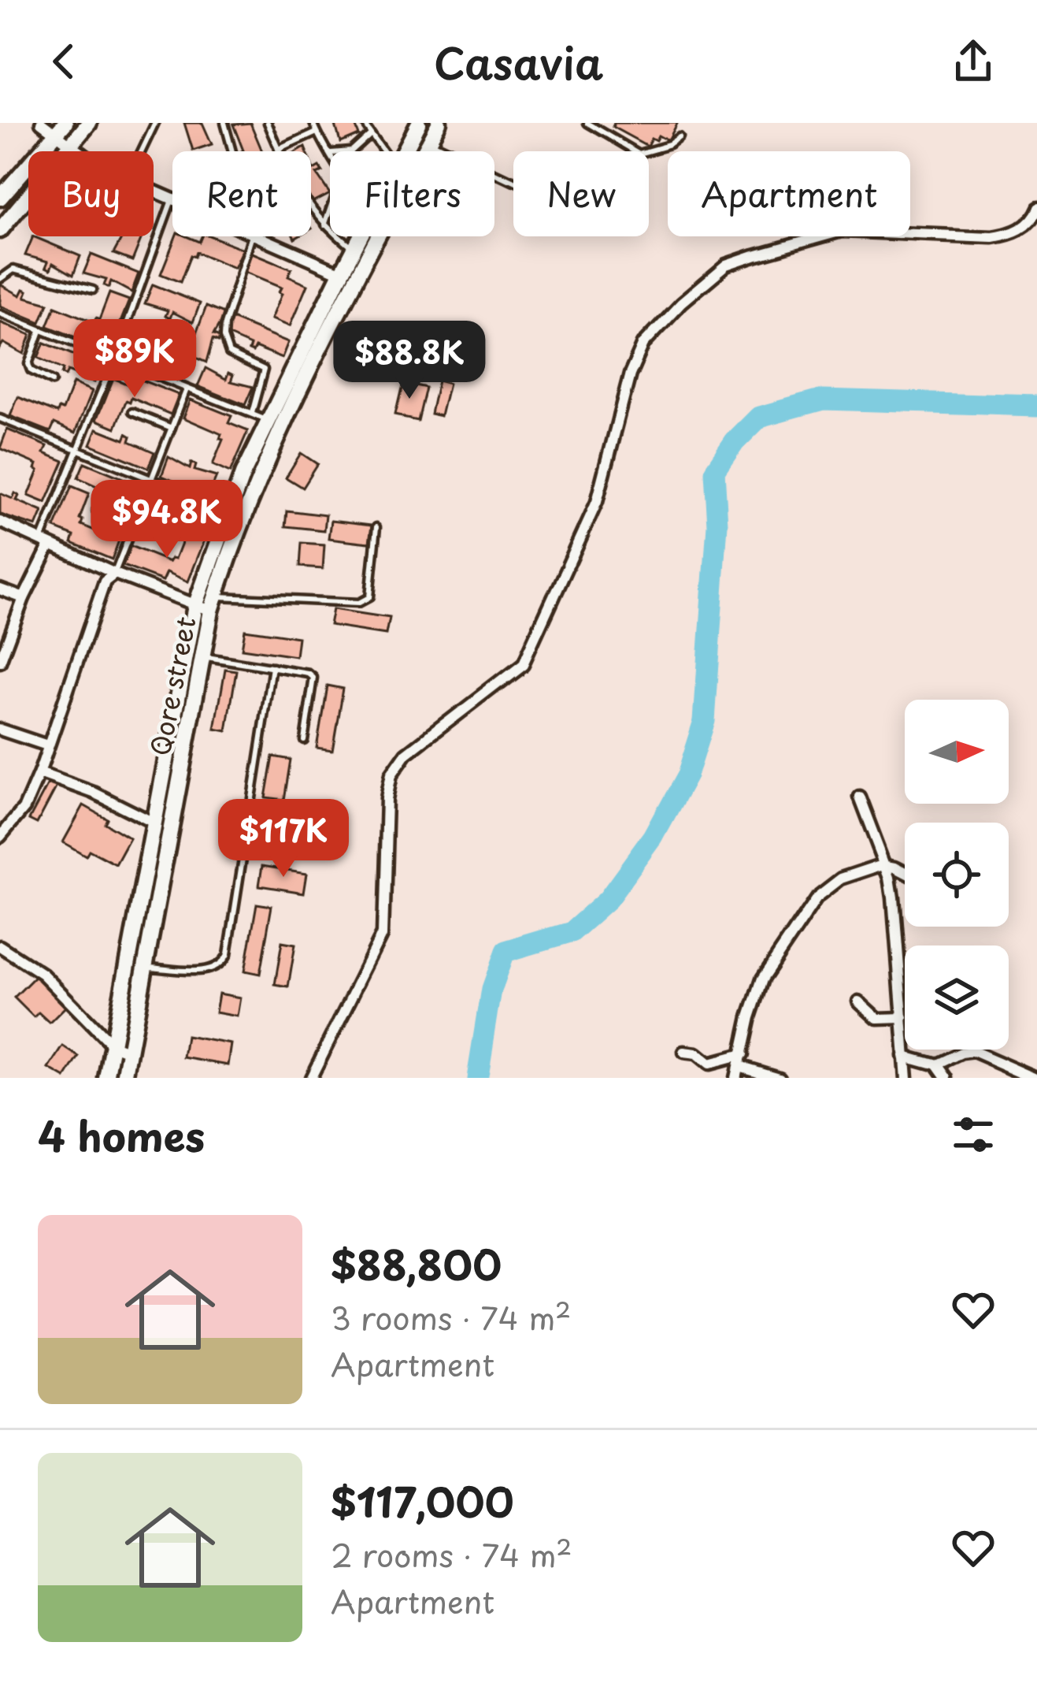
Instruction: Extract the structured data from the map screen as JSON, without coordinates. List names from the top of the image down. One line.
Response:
{"streets":{"main road":["Qore street"]},"north":"right","page":{"header":"Casavia","chip":["Buy","Rent","Filters","New","Apartment"],"price":["$89K","$88.8K","$94.8K","$117K"],"heading":"4 homes","list":[{"name":"$88,800","note":"3 rooms · 74 m² · Apartment"},{"name":"$117,000","note":"2 rooms · 74 m² · Apartment"}]}}
